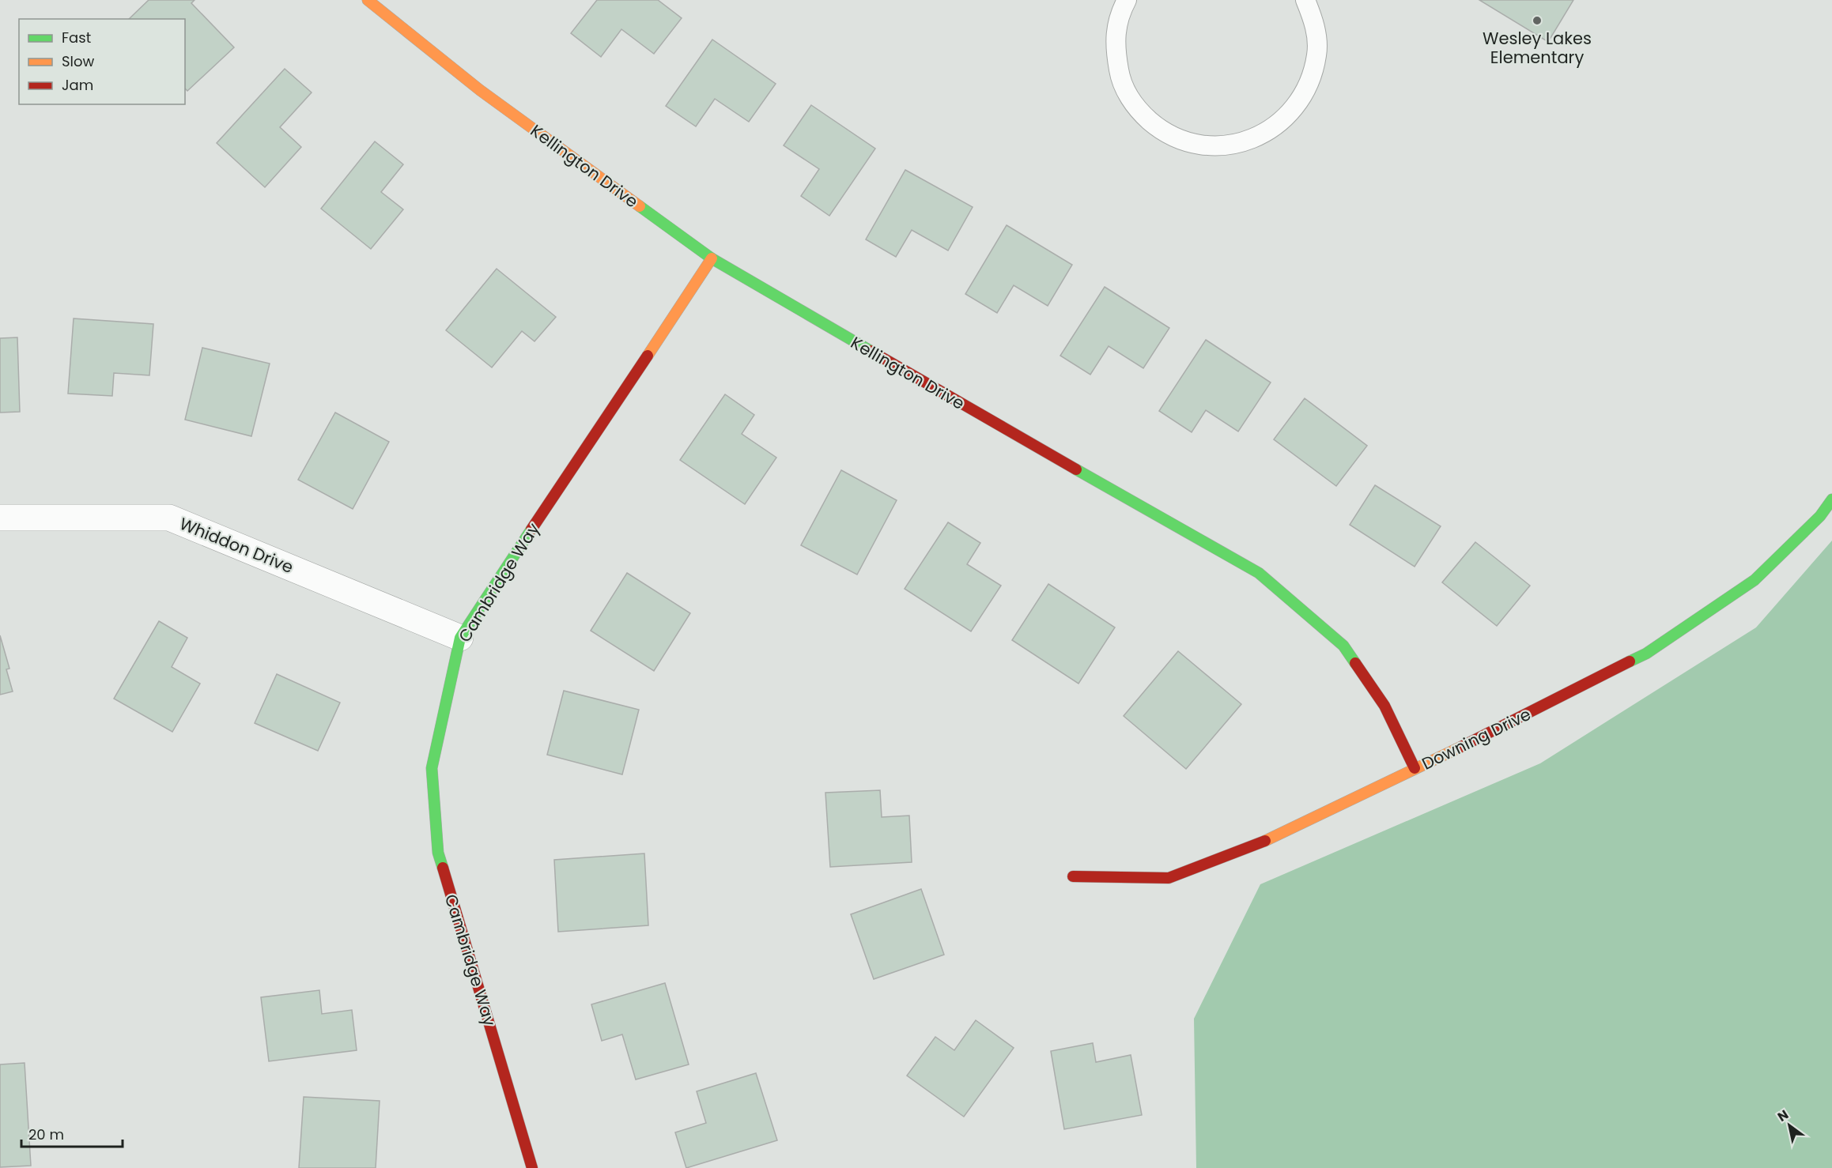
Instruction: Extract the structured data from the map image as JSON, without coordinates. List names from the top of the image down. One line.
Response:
{"streets":{"street":["Kellington Drive","Whiddon Drive","Cambridge Way","Downing Drive"]},"crossings":[["Kellington Drive","Cambridge Way"],["Kellington Drive","Downing Drive"],["Whiddon Drive","Cambridge Way"]],"places":["Wesley Lakes Elementary"],"legend":["Fast","Slow","Jam"],"scale_bar":"20 m","north":"top left"}
